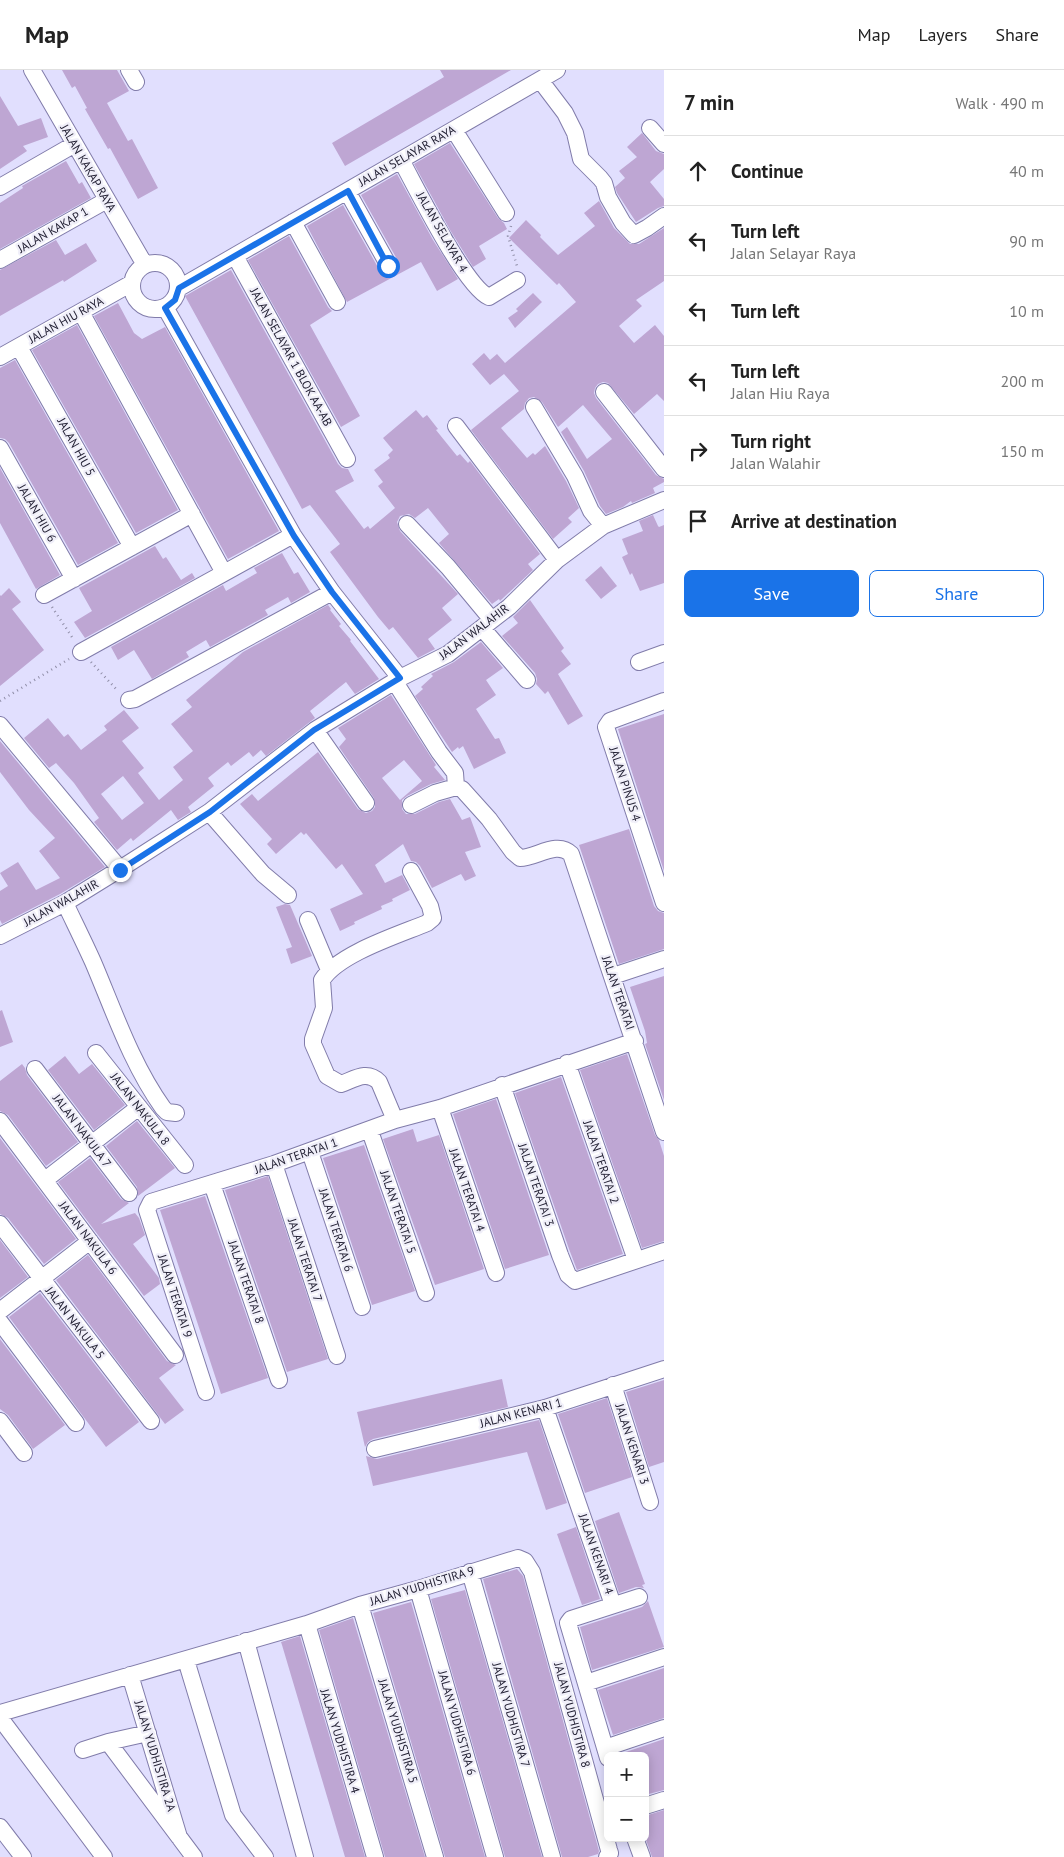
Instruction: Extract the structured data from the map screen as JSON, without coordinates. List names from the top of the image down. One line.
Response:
{"streets":{"street":["JALAN SELAYAR RAYA","JALAN KAKAP RAYA","JALAN KAKAP 1","JALAN SELAYAR 4","JALAN HIU RAYA","JALAN SELAYAR 1 BLOK AA-AB","JALAN HIU 5","JALAN HIU 6","JALAN WALAHIR","JALAN PINUS 4","JALAN TERATAI","JALAN NAKULA 8","JALAN NAKULA 7","JALAN TERATAI 1","JALAN TERATAI 2","JALAN TERATAI 3","JALAN TERATAI 4","JALAN TERATAI 5","JALAN TERATAI 6","JALAN NAKULA 6","JALAN TERATAI 7","JALAN TERATAI 8","JALAN TERATAI 9","JALAN NAKULA 5","JALAN KENARI 1","JALAN KENARI 3","JALAN KENARI 4","JALAN YUDHISTIRA 9","JALAN YUDHISTIRA 7","JALAN YUDHISTIRA 8","JALAN YUDHISTIRA 6","JALAN YUDHISTIRA 5","JALAN YUDHISTIRA 4","JALAN YUDHISTIRA 2A"]},"crossings":[["JALAN SELAYAR RAYA","JALAN KAKAP RAYA"],["JALAN SELAYAR RAYA","JALAN SELAYAR 4"],["JALAN SELAYAR RAYA","JALAN HIU RAYA"],["JALAN SELAYAR RAYA","JALAN SELAYAR 1 BLOK AA-AB"],["JALAN KAKAP RAYA","JALAN KAKAP 1"],["JALAN KAKAP RAYA","JALAN HIU RAYA"],["JALAN HIU RAYA","JALAN HIU 5"],["JALAN TERATAI","JALAN TERATAI 1"],["JALAN TERATAI 1","JALAN TERATAI 2"],["JALAN TERATAI 1","JALAN TERATAI 3"],["JALAN TERATAI 1","JALAN TERATAI 4"],["JALAN TERATAI 1","JALAN TERATAI 5"],["JALAN TERATAI 1","JALAN TERATAI 6"],["JALAN TERATAI 1","JALAN TERATAI 7"],["JALAN TERATAI 1","JALAN TERATAI 8"],["JALAN TERATAI 1","JALAN TERATAI 9"],["JALAN TERATAI 2","JALAN TERATAI 3"],["JALAN KENARI 1","JALAN KENARI 3"],["JALAN KENARI 1","JALAN KENARI 4"],["JALAN YUDHISTIRA 9","JALAN YUDHISTIRA 7"],["JALAN YUDHISTIRA 9","JALAN YUDHISTIRA 8"],["JALAN YUDHISTIRA 9","JALAN YUDHISTIRA 6"],["JALAN YUDHISTIRA 9","JALAN YUDHISTIRA 5"],["JALAN YUDHISTIRA 9","JALAN YUDHISTIRA 4"],["JALAN YUDHISTIRA 9","JALAN YUDHISTIRA 2A"]],"page":{"header":"Map","nav":["Map","Layers","Share"],"heading":["7 min","Walk · 490 m"],"list":[["Continue","40 m"],["Turn left","Jalan Selayar Raya","90 m"],["Turn left","10 m"],["Turn left","Jalan Hiu Raya","200 m"],["Turn right","Jalan Walahir","150 m"],"Arrive at destination"],"buttons":["Save","Share"],"map_buttons":["+","−"]}}
